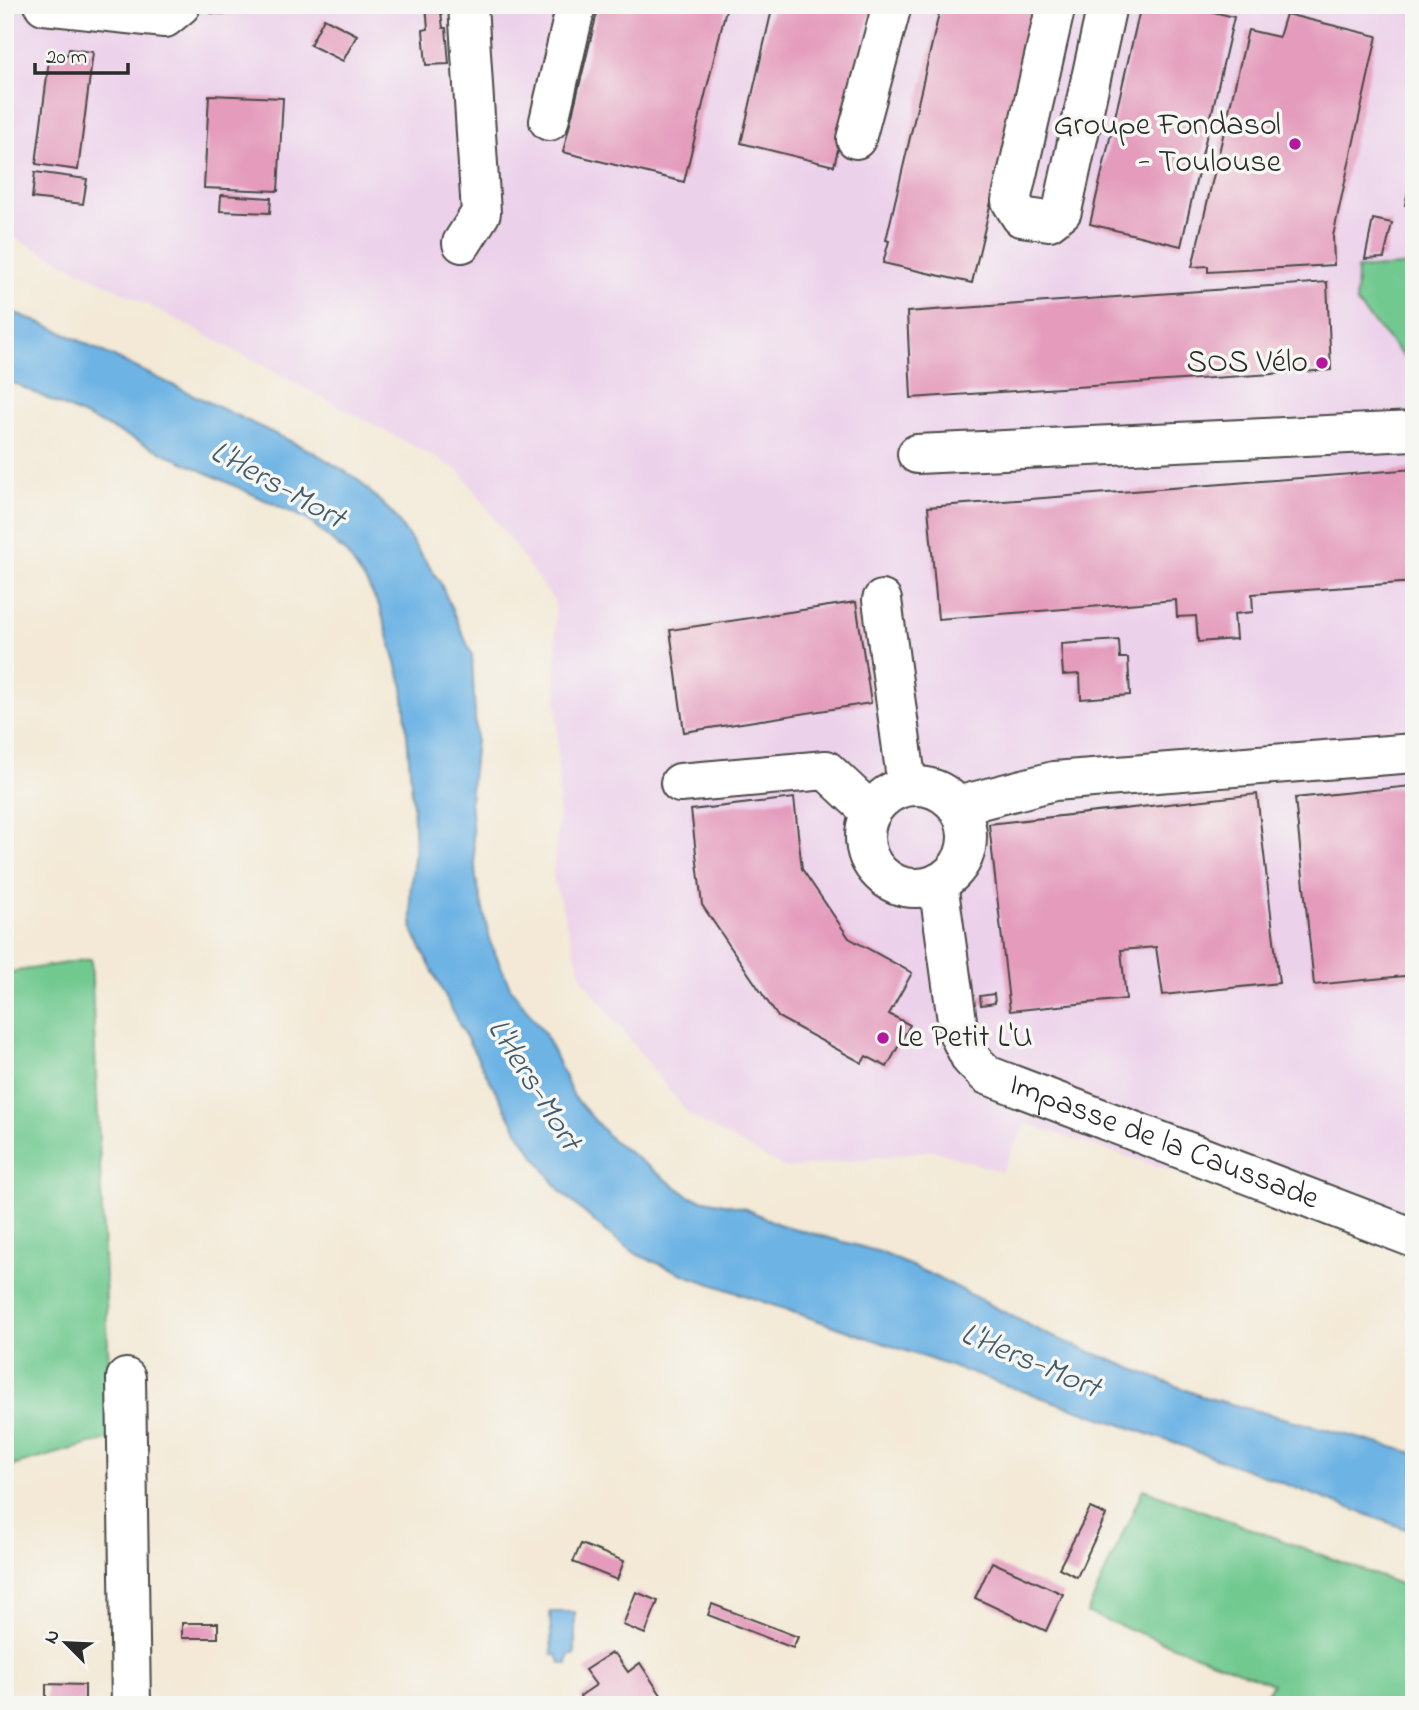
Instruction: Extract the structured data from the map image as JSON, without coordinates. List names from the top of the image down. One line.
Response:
{"streets":{"street":["Impasse de la Caussade"]},"water":["L'Hers-Mort"],"places":["Groupe Fondasol - Toulouse","SOS Vélo","Le Petit L'U"],"scale_bar":"20 m","north":"top left"}
